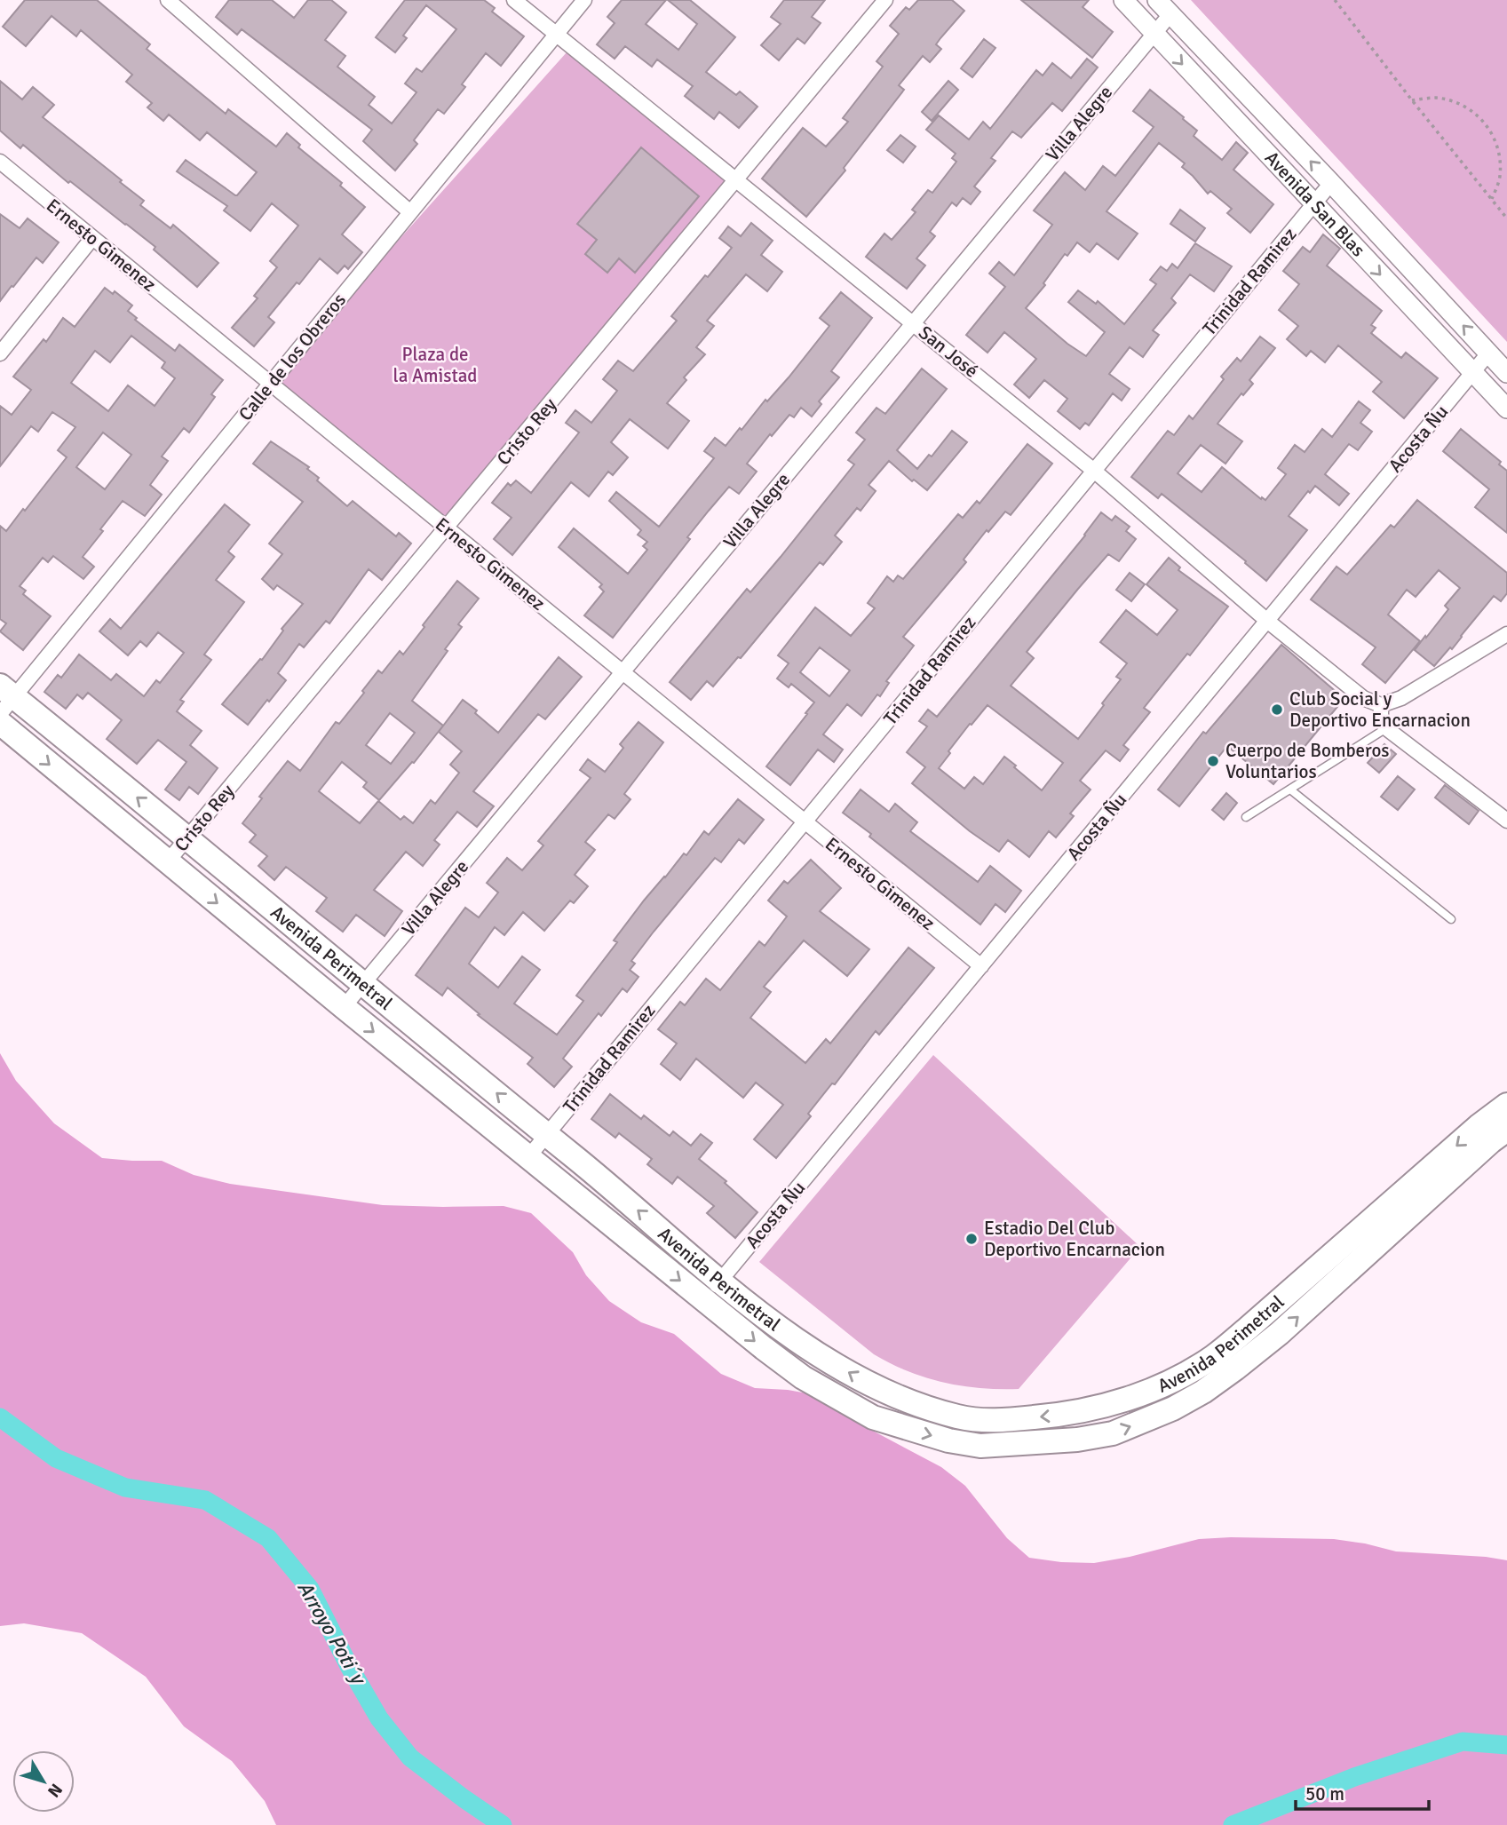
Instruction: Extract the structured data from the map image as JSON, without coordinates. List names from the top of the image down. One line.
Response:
{"streets":{"main road":["Avenida Perimetral"],"street":["Villa Alegre","Avenida San Blas","Ernesto Gimenez","Trinidad Ramirez","San José","Calle de los Obreros","Cristo Rey","Acosta Ñu"]},"crossings":[["Villa Alegre","Avenida San Blas"],["Villa Alegre","Ernesto Gimenez"],["Villa Alegre","San José"],["Villa Alegre","Avenida Perimetral"],["Avenida San Blas","Trinidad Ramirez"],["Avenida San Blas","Acosta Ñu"],["Ernesto Gimenez","Trinidad Ramirez"],["Ernesto Gimenez","Calle de los Obreros"],["Ernesto Gimenez","Cristo Rey"],["Ernesto Gimenez","Acosta Ñu"],["Trinidad Ramirez","San José"],["Trinidad Ramirez","Avenida Perimetral"],["San José","Calle de los Obreros"],["San José","Cristo Rey"],["San José","Acosta Ñu"],["Calle de los Obreros","Avenida Perimetral"],["Cristo Rey","Avenida Perimetral"],["Acosta Ñu","Avenida Perimetral"]],"water":["Arroyo Poti´y"],"parks":["Plaza de la Amistad"],"places":["Club Social y Deportivo Encarnacion","Cuerpo de Bomberos Voluntarios","Estadio Del Club Deportivo Encarnacion"],"scale_bar":"50 m","north":"bottom right"}
